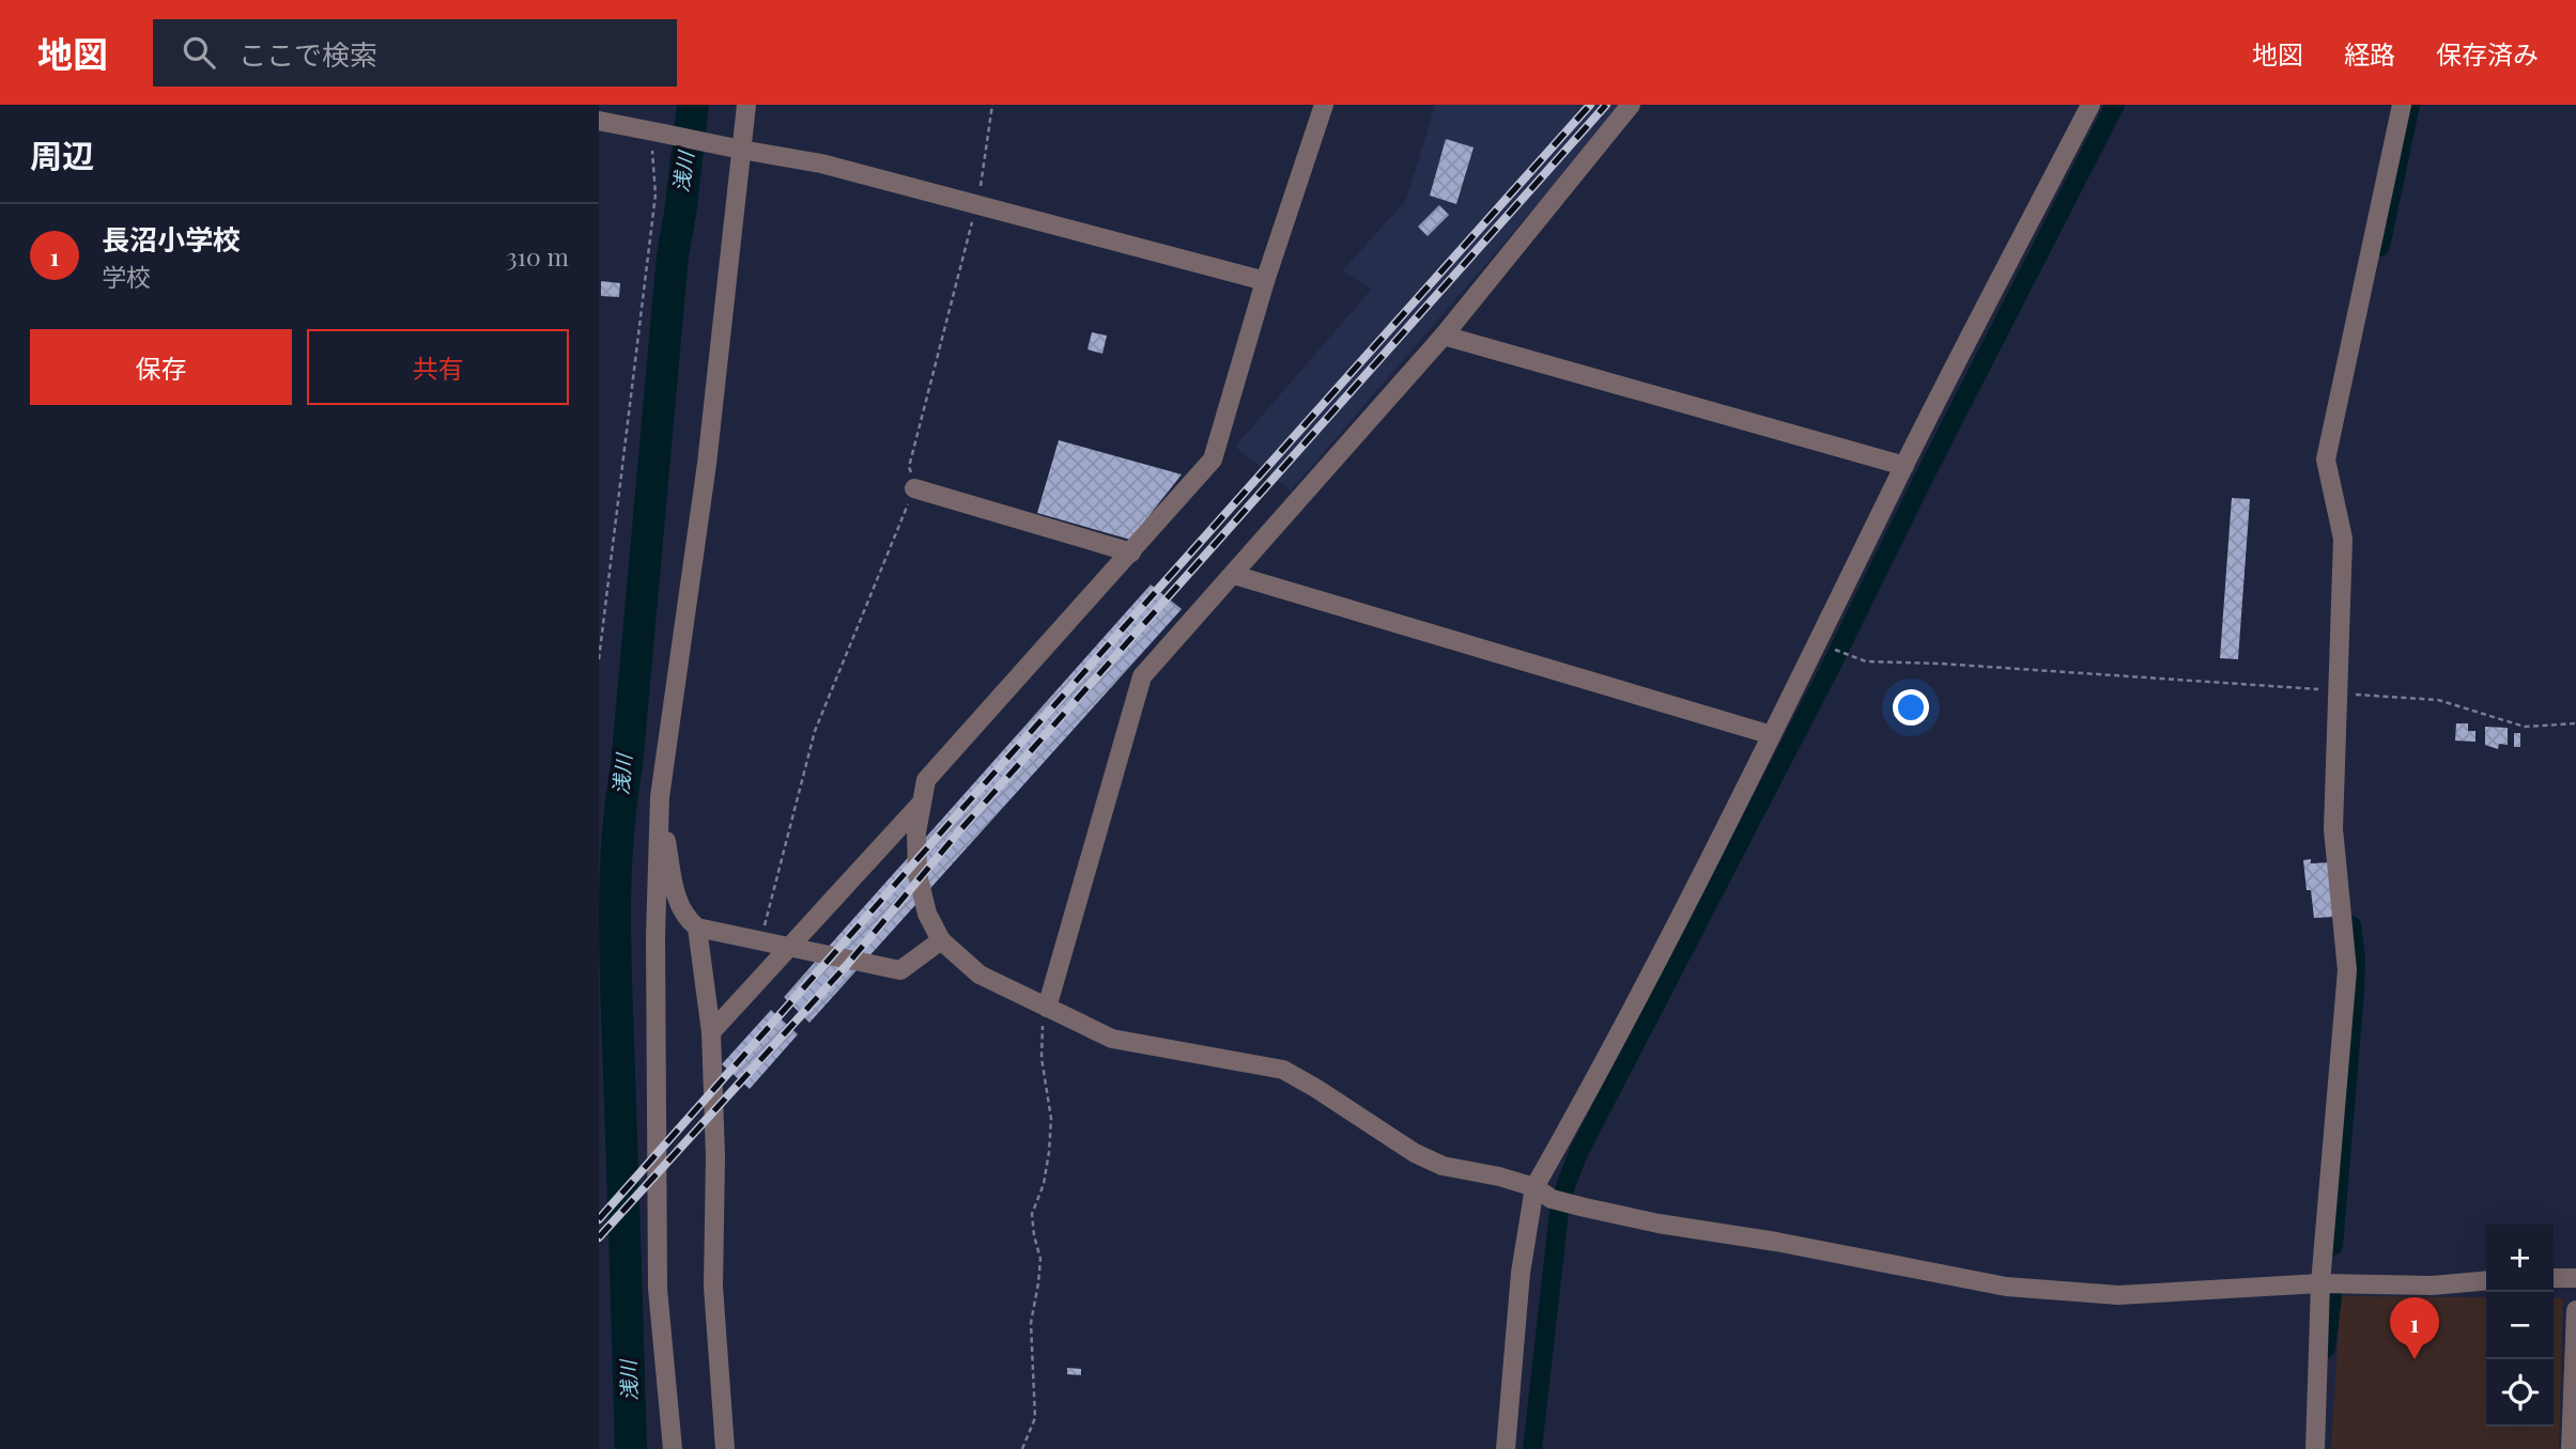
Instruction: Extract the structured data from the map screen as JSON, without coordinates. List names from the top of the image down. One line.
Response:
{"water":["浅川"],"page":{"header":"地図","search":"ここで検索","nav":["地図","経路","保存済み"],"heading":"周辺","list":[{"mark":"1","name":"長沼小学校","note":"学校","value":"310 m"}],"buttons":["保存","共有"],"map_buttons":["+","−"],"pins":"1"}}
